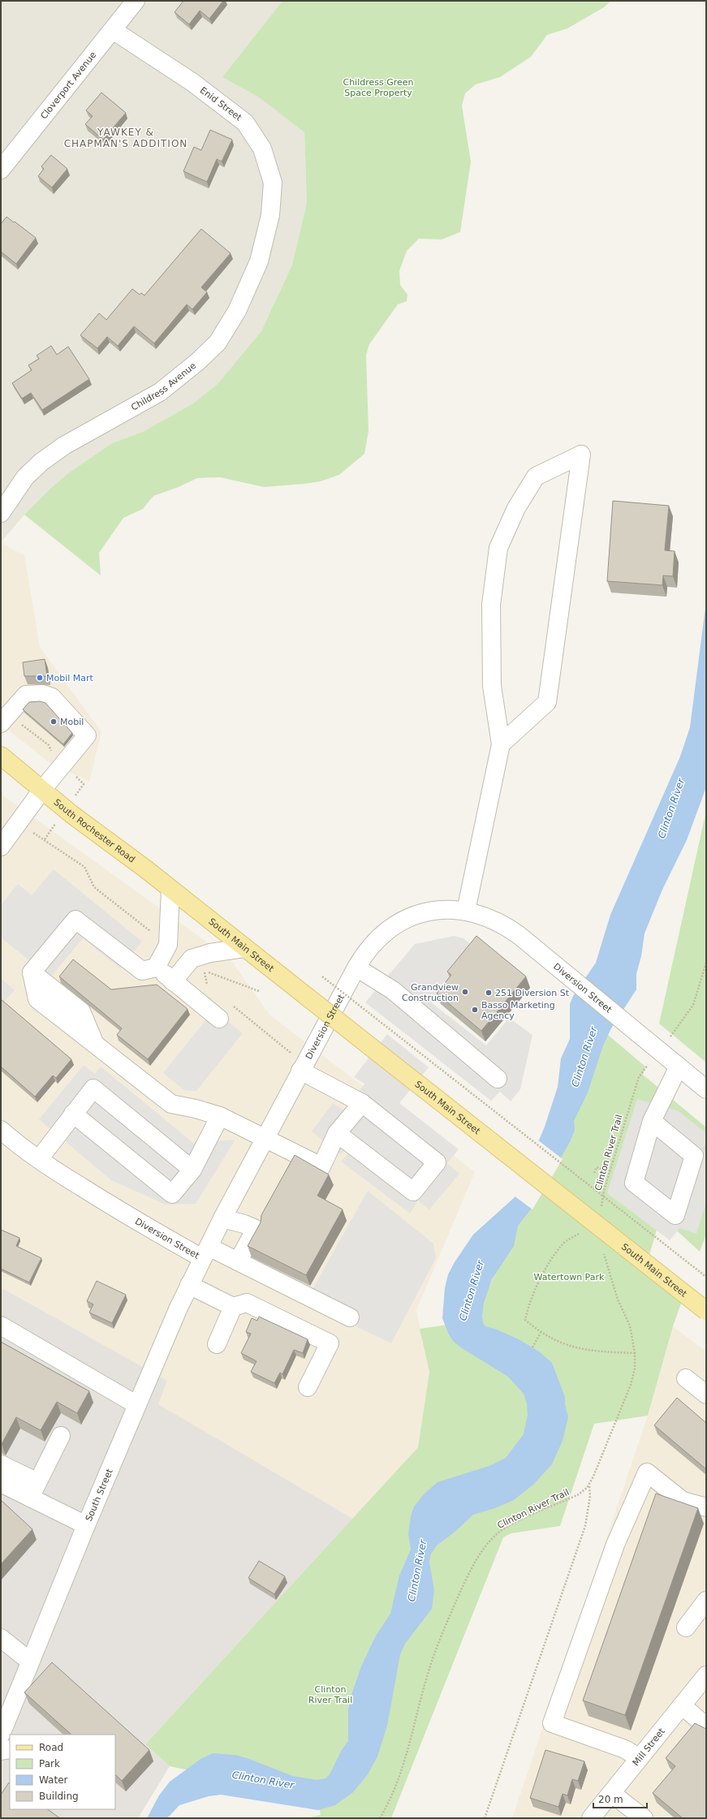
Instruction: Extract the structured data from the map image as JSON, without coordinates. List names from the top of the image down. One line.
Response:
{"streets":{"main road":["South Rochester Road","South Main Street"],"street":["Cloverport Avenue","Enid Street","Childress Avenue","Diversion Street","South Street","Mill Street"],"path":["Clinton River Trail"]},"crossings":[["Cloverport Avenue","Enid Street"],["Enid Street","Childress Avenue"],["South Rochester Road","South Main Street"],["Diversion Street","South Street"]],"districts":["YAWKEY & CHAPMAN'S ADDITION"],"water":["Clinton River"],"parks":["Childress Green Space Property","Watertown Park","Clinton River Trail"],"places":["Mobil Mart","Mobil","Grandview Construction","251 Diversion St","Basso Marketing Agency"],"legend":["Road","Park","Water","Building"],"scale_bar":"20 m"}
